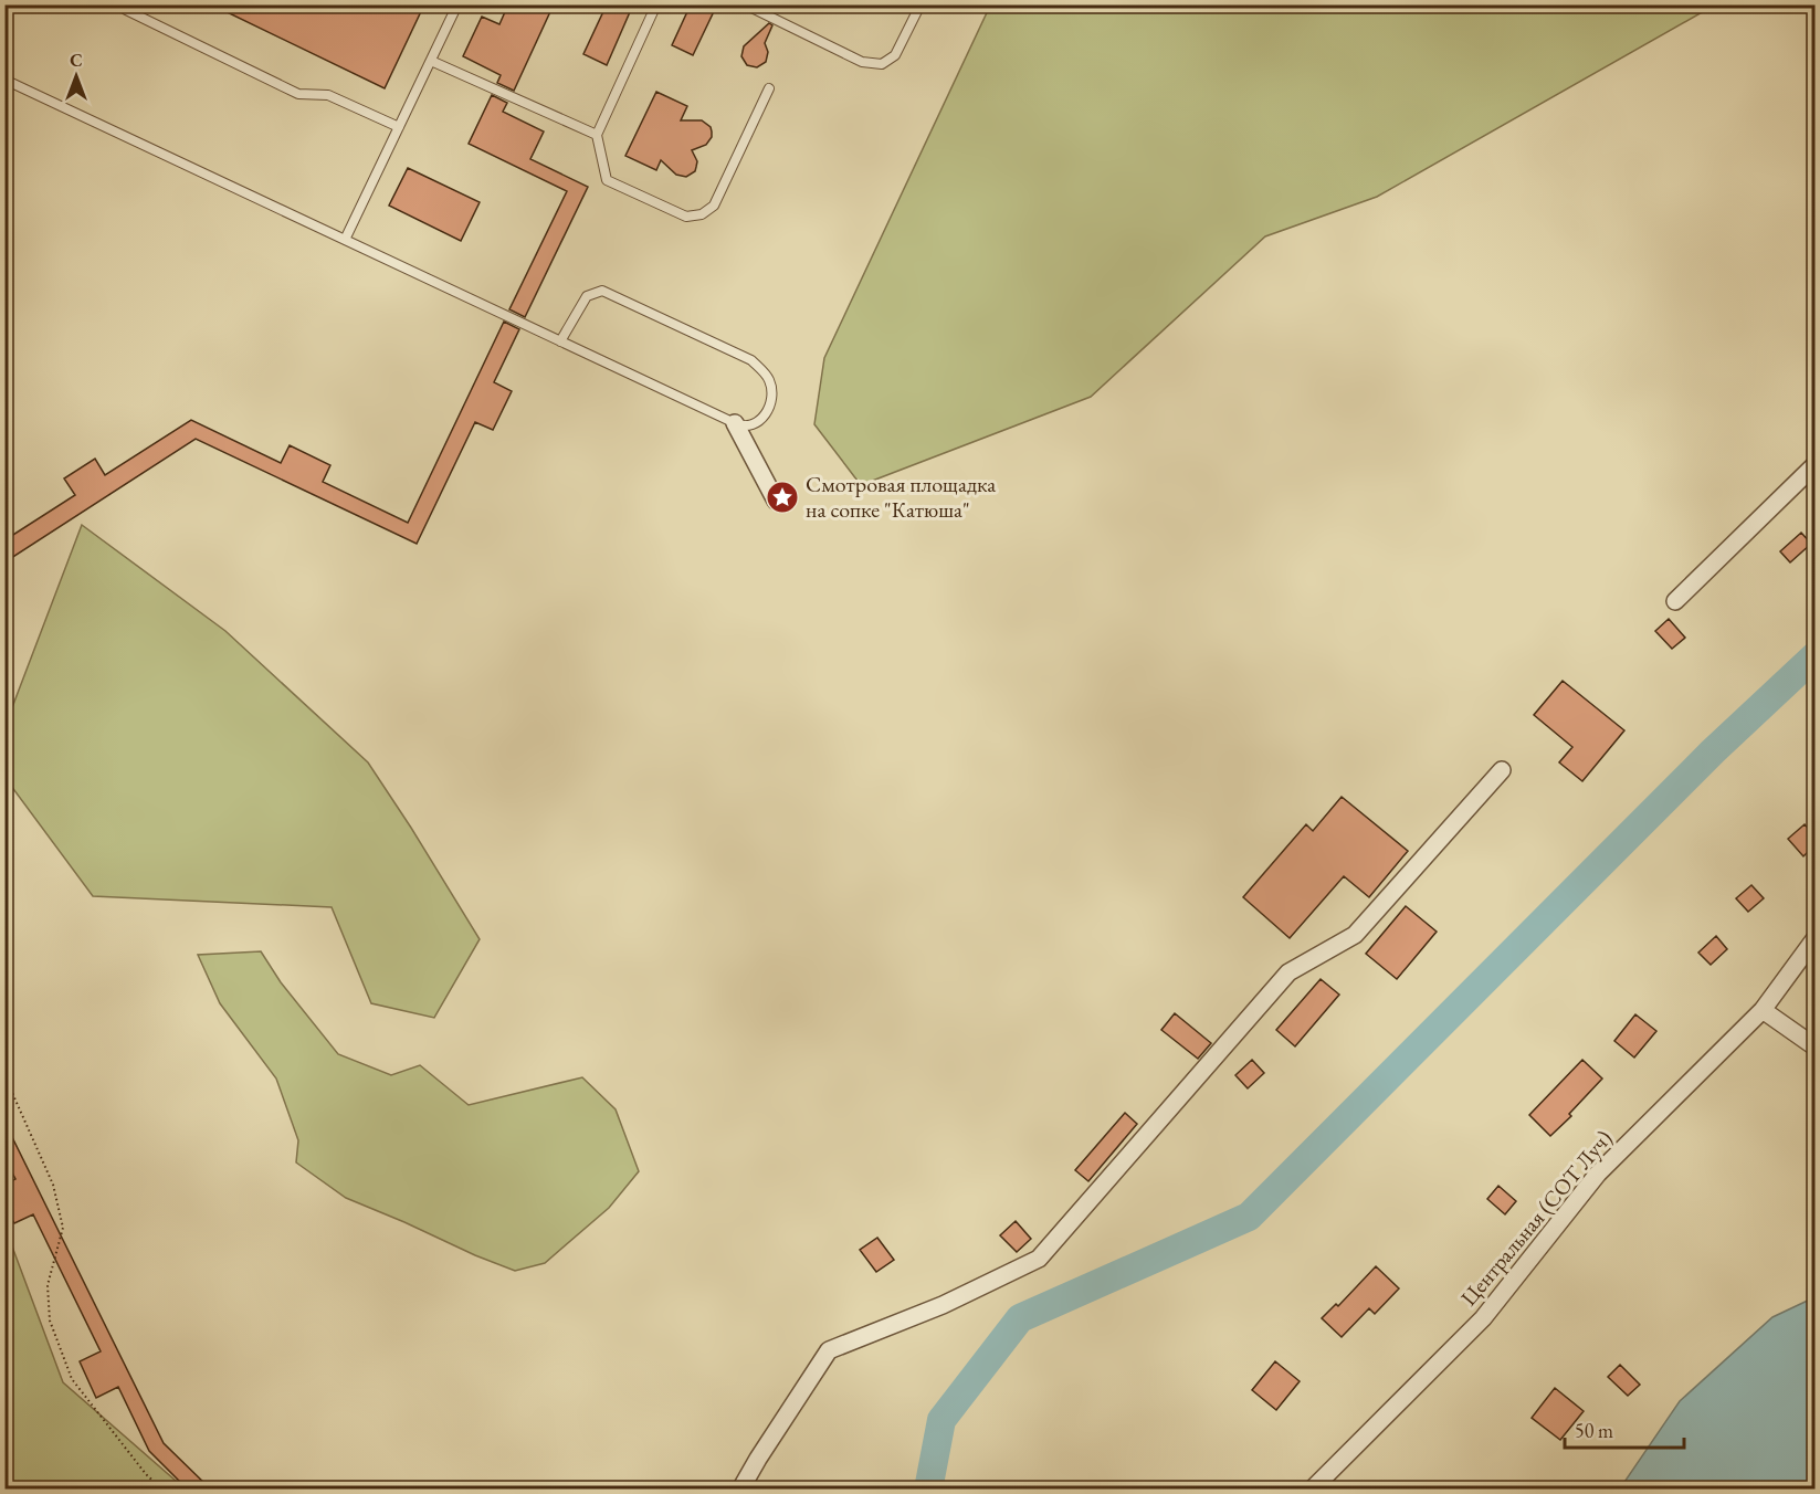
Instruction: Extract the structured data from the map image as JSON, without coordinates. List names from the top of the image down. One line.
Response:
{"streets":{"street":["Центральная (СОТ Луч)"]},"places":{"place":["Смотровая площадка на сопке \"Катюша\""]},"scale_bar":"50 m","north":"top"}
